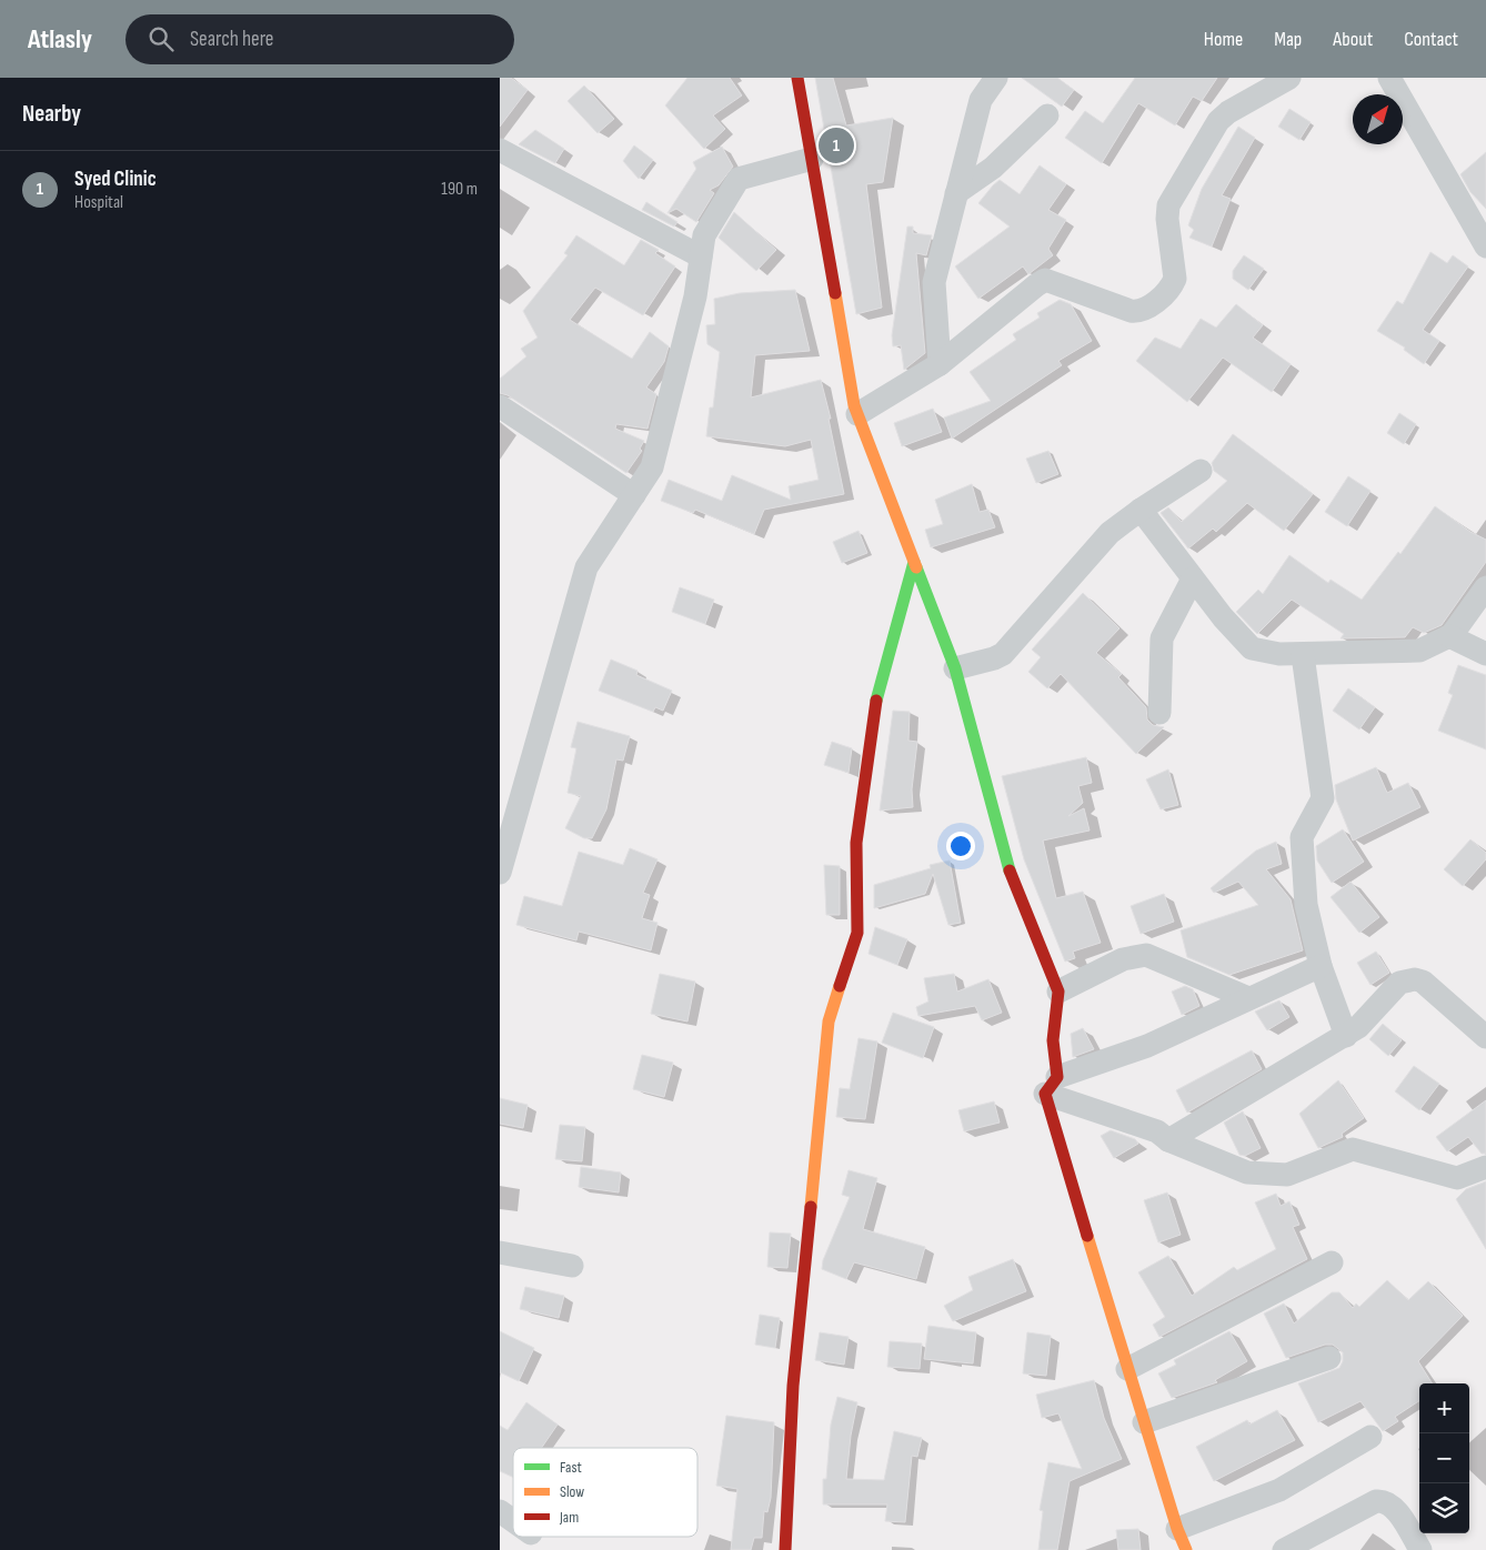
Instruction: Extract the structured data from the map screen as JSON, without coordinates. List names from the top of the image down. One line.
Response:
{"legend":["Fast","Slow","Jam"],"north":"top right","page":{"header":"Atlasly","search":"Search here","nav":["Home","Map","About","Contact"],"heading":"Nearby","pins":"1","list":[{"mark":"1","name":"Syed Clinic","note":"Hospital","value":"190 m"}],"map_buttons":["+","−"]}}
